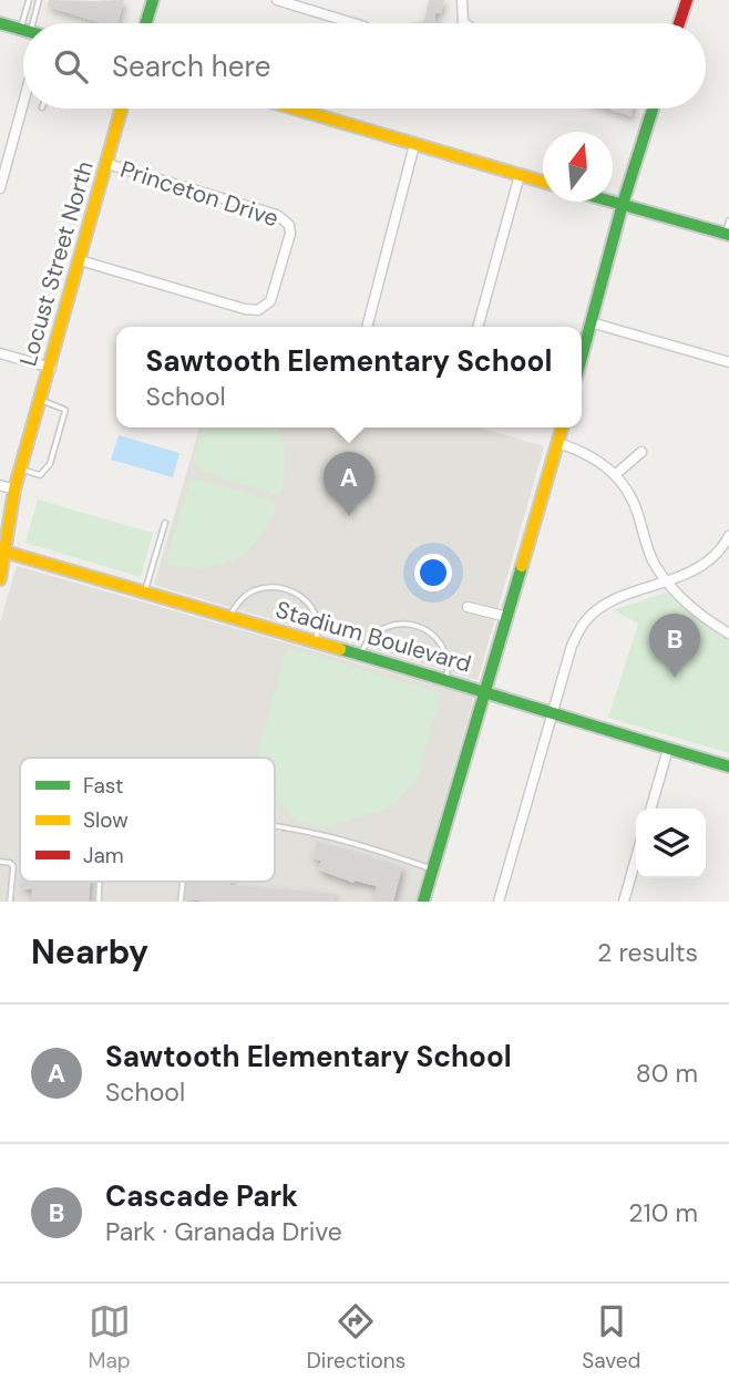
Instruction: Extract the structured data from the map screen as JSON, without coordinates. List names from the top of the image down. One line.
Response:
{"streets":{"street":["Princeton Drive","Locust Street North","Stadium Boulevard"]},"crossings":[["Princeton Drive","Locust Street North"],["Locust Street North","Stadium Boulevard"]],"legend":["Fast","Slow","Jam"],"north":"top","page":{"search":"Search here","popup":["Sawtooth Elementary School","School"],"pins":["A","B"],"heading":["Nearby","2 results"],"list":[{"mark":"A","name":"Sawtooth Elementary School","note":"School","value":"80 m"},{"mark":"B","name":"Cascade Park","note":"Park · Granada Drive","value":"210 m"}],"nav":["Map","Directions","Saved"]}}
